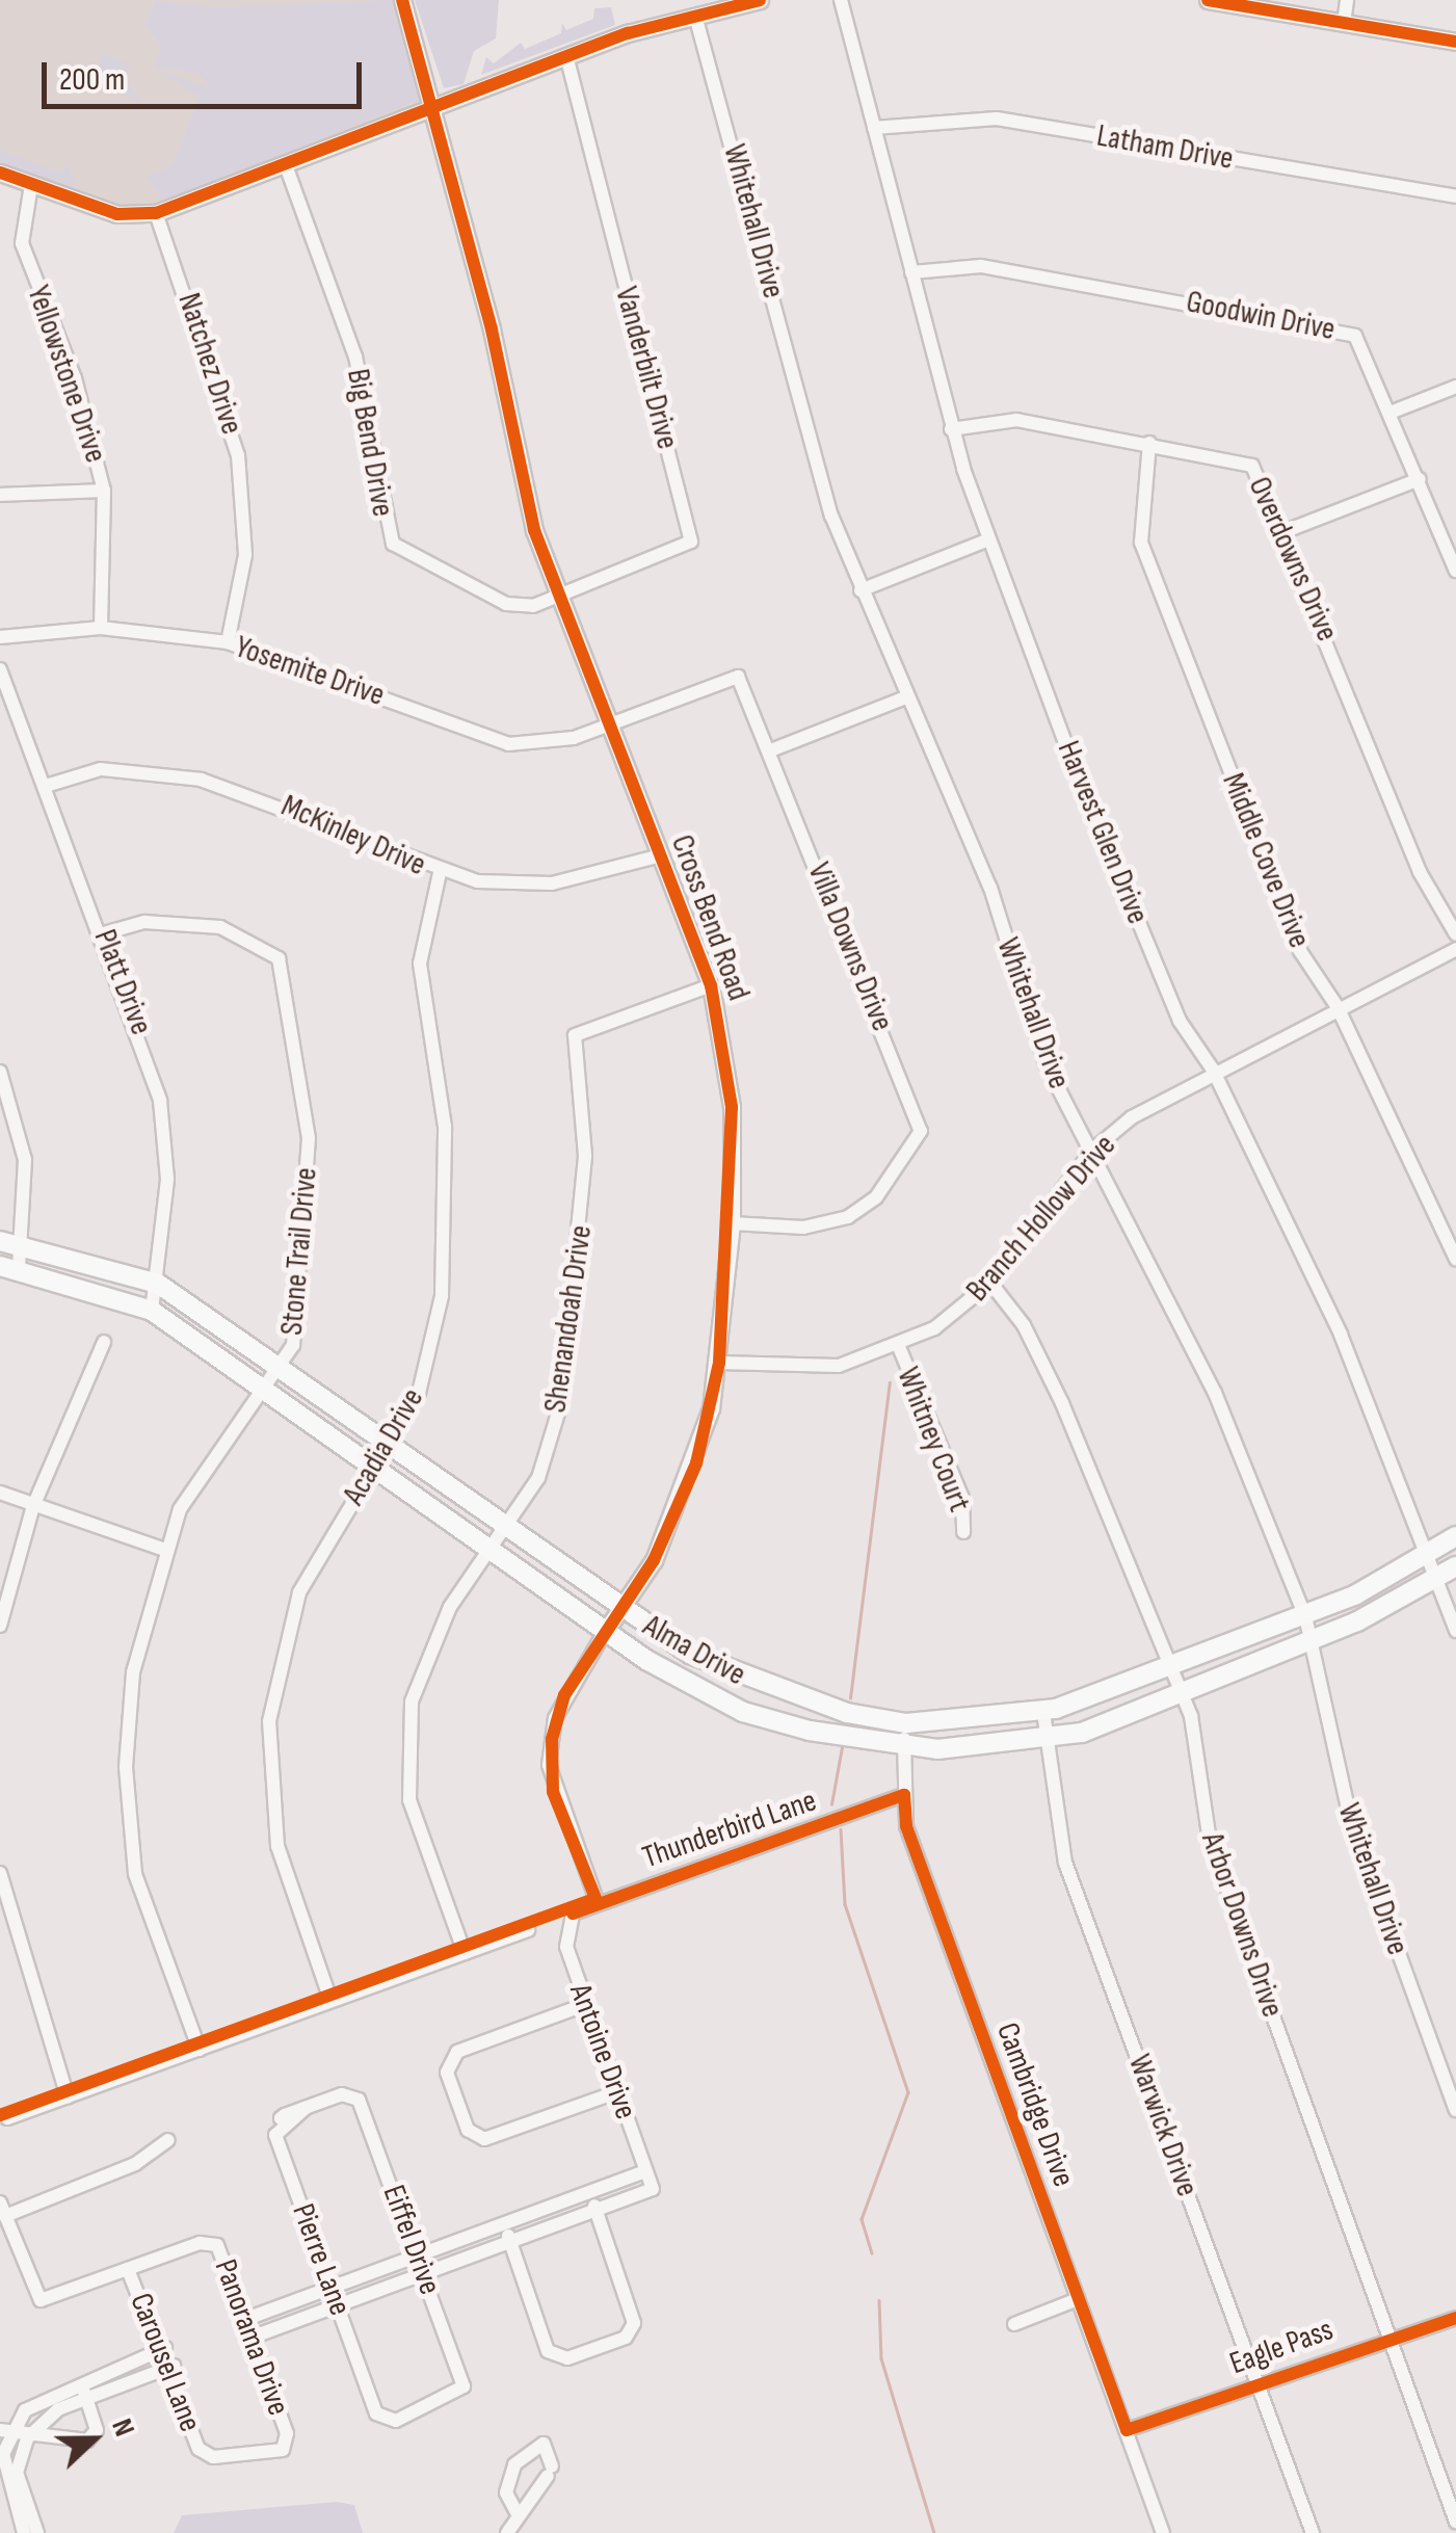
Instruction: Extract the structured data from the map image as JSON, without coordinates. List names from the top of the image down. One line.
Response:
{"streets":{"main road":["Alma Drive"],"street":["Latham Drive","Whitehall Drive","Goodwin Drive","Natchez Drive","Vanderbilt Drive","Yellowstone Drive","Big Bend Drive","Overdowns Drive","Yosemite Drive","Harvest Glen Drive","McKinley Drive","Middle Cove Drive","Cross Bend Road","Villa Downs Drive","Platt Drive","Branch Hollow Drive","Stone Trail Drive","Shenandoah Drive","Whitney Court","Acadia Drive","Thunderbird Lane","Arbor Downs Drive","Antoine Drive","Cambridge Drive","Warwick Drive","Eiffel Drive","Pierre Lane","Panorama Drive","Eagle Pass","Carousel Lane"]},"crossings":[["Latham Drive","Harvest Glen Drive"],["Whitehall Drive","Branch Hollow Drive"],["Whitehall Drive","Alma Drive"],["Goodwin Drive","Harvest Glen Drive"],["Natchez Drive","Yosemite Drive"],["Vanderbilt Drive","Big Bend Drive"],["Vanderbilt Drive","Cross Bend Road"],["Yellowstone Drive","Yosemite Drive"],["Big Bend Drive","Cross Bend Road"],["Overdowns Drive","Harvest Glen Drive"],["Overdowns Drive","Middle Cove Drive"],["Yosemite Drive","Cross Bend Road"],["Yosemite Drive","Villa Downs Drive"],["Harvest Glen Drive","Branch Hollow Drive"],["Harvest Glen Drive","Alma Drive"],["McKinley Drive","Cross Bend Road"],["McKinley Drive","Platt Drive"],["McKinley Drive","Acadia Drive"],["Middle Cove Drive","Branch Hollow Drive"],["Cross Bend Road","Villa Downs Drive"],["Cross Bend Road","Branch Hollow Drive"],["Cross Bend Road","Shenandoah Drive"],["Cross Bend Road","Alma Drive"],["Cross Bend Road","Thunderbird Lane"],["Platt Drive","Stone Trail Drive"],["Platt Drive","Alma Drive"],["Branch Hollow Drive","Whitney Court"],["Branch Hollow Drive","Arbor Downs Drive"],["Stone Trail Drive","Alma Drive"],["Shenandoah Drive","Alma Drive"],["Acadia Drive","Alma Drive"],["Alma Drive","Arbor Downs Drive"],["Alma Drive","Cambridge Drive"],["Alma Drive","Warwick Drive"],["Thunderbird Lane","Antoine Drive"],["Thunderbird Lane","Cambridge Drive"],["Arbor Downs Drive","Eagle Pass"],["Cambridge Drive","Eagle Pass"],["Warwick Drive","Eagle Pass"],["Eiffel Drive","Pierre Lane"],["Panorama Drive","Carousel Lane"]],"scale_bar":"200 m","north":"right"}
